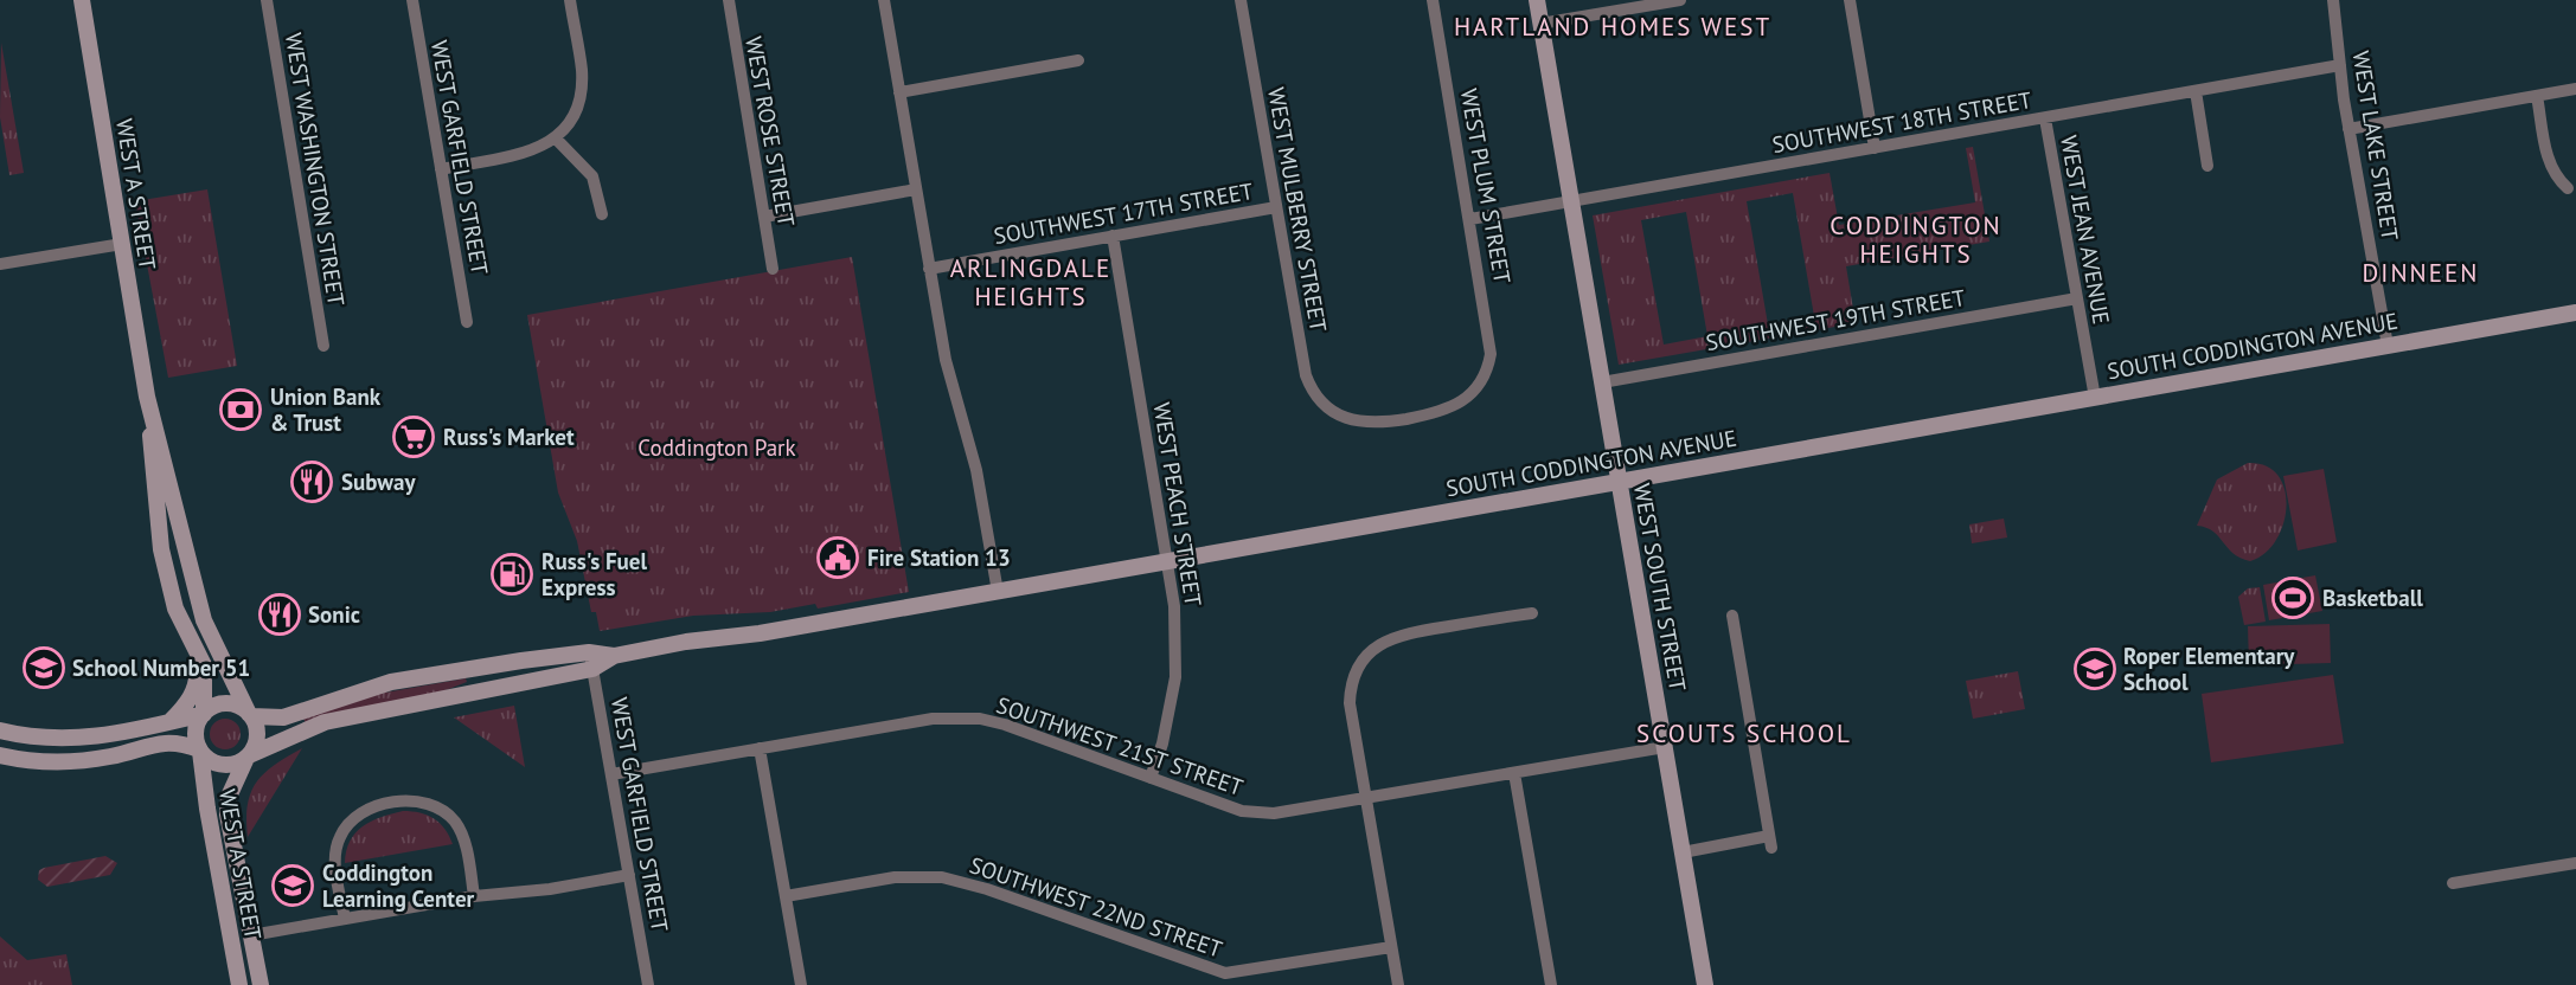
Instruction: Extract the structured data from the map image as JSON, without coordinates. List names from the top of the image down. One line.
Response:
{"streets":{"main road":["WEST A STREET","SOUTH CODDINGTON AVENUE","WEST SOUTH STREET"],"street":["SOUTHWEST 18TH STREET","WEST ROSE STREET","WEST LAKE STREET","WEST GARFIELD STREET","WEST WASHINGTON STREET","WEST PLUM STREET","WEST MULBERRY STREET","SOUTHWEST 17TH STREET","WEST JEAN AVENUE","SOUTHWEST 19TH STREET","WEST PEACH STREET","SOUTHWEST 21ST STREET","SOUTHWEST 22ND STREET"]},"crossings":[["SOUTHWEST 18TH STREET","WEST LAKE STREET"],["SOUTHWEST 18TH STREET","WEST PLUM STREET"],["SOUTHWEST 18TH STREET","WEST JEAN AVENUE"],["SOUTHWEST 18TH STREET","WEST SOUTH STREET"],["WEST LAKE STREET","SOUTH CODDINGTON AVENUE"],["WEST GARFIELD STREET","SOUTH CODDINGTON AVENUE"],["WEST GARFIELD STREET","SOUTHWEST 21ST STREET"],["WEST PLUM STREET","WEST MULBERRY STREET"],["WEST A STREET","SOUTH CODDINGTON AVENUE"],["WEST MULBERRY STREET","SOUTHWEST 17TH STREET"],["SOUTHWEST 17TH STREET","WEST PEACH STREET"],["WEST JEAN AVENUE","SOUTHWEST 19TH STREET"],["WEST JEAN AVENUE","SOUTH CODDINGTON AVENUE"],["SOUTHWEST 19TH STREET","WEST SOUTH STREET"],["SOUTH CODDINGTON AVENUE","WEST PEACH STREET"],["SOUTH CODDINGTON AVENUE","WEST SOUTH STREET"],["WEST PEACH STREET","SOUTHWEST 21ST STREET"],["WEST SOUTH STREET","SOUTHWEST 21ST STREET"]],"districts":["HARTLAND HOMES WEST","CODDINGTON HEIGHTS","ARLINGDALE HEIGHTS","DINNEEN","SCOUTS SCHOOL"],"parks":["Coddington Park"],"places":{"bank":["Union Bank & Trust"],"supermarket":["Russ's Market"],"restaurant":["Subway","Sonic"],"public building":["Fire Station 13"],"fuel station":["Russ's Fuel Express"],"sports":["Basketball"],"school or university":["School Number 51","Roper Elementary School","Coddington Learning Center"]}}
